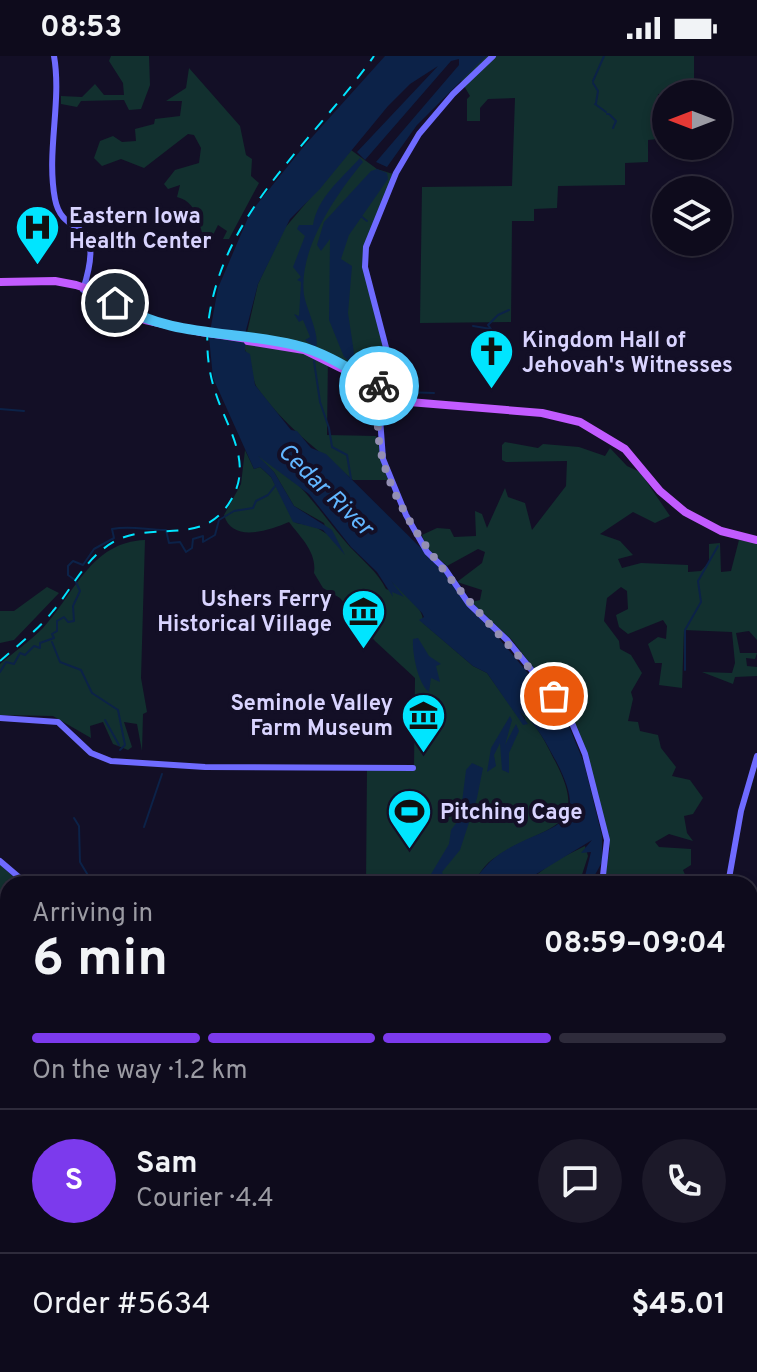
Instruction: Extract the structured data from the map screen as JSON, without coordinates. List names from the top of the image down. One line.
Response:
{"water":["Cedar River"],"places":{"hospital":["Eastern Iowa Health Center"],"church":["Kingdom Hall of Jehovah's Witnesses"],"museum":["Ushers Ferry Historical Village","Seminole Valley Farm Museum"],"sports":["Pitching Cage"]},"north":"left","page":{"status":"08:53","heading":["6 min","Arriving in","08:59–09:04"],"panel":["Sam","Courier · 4.4","Order #5634","$45.01"],"bar":"On the way · 1.2 km","round":"S"}}
